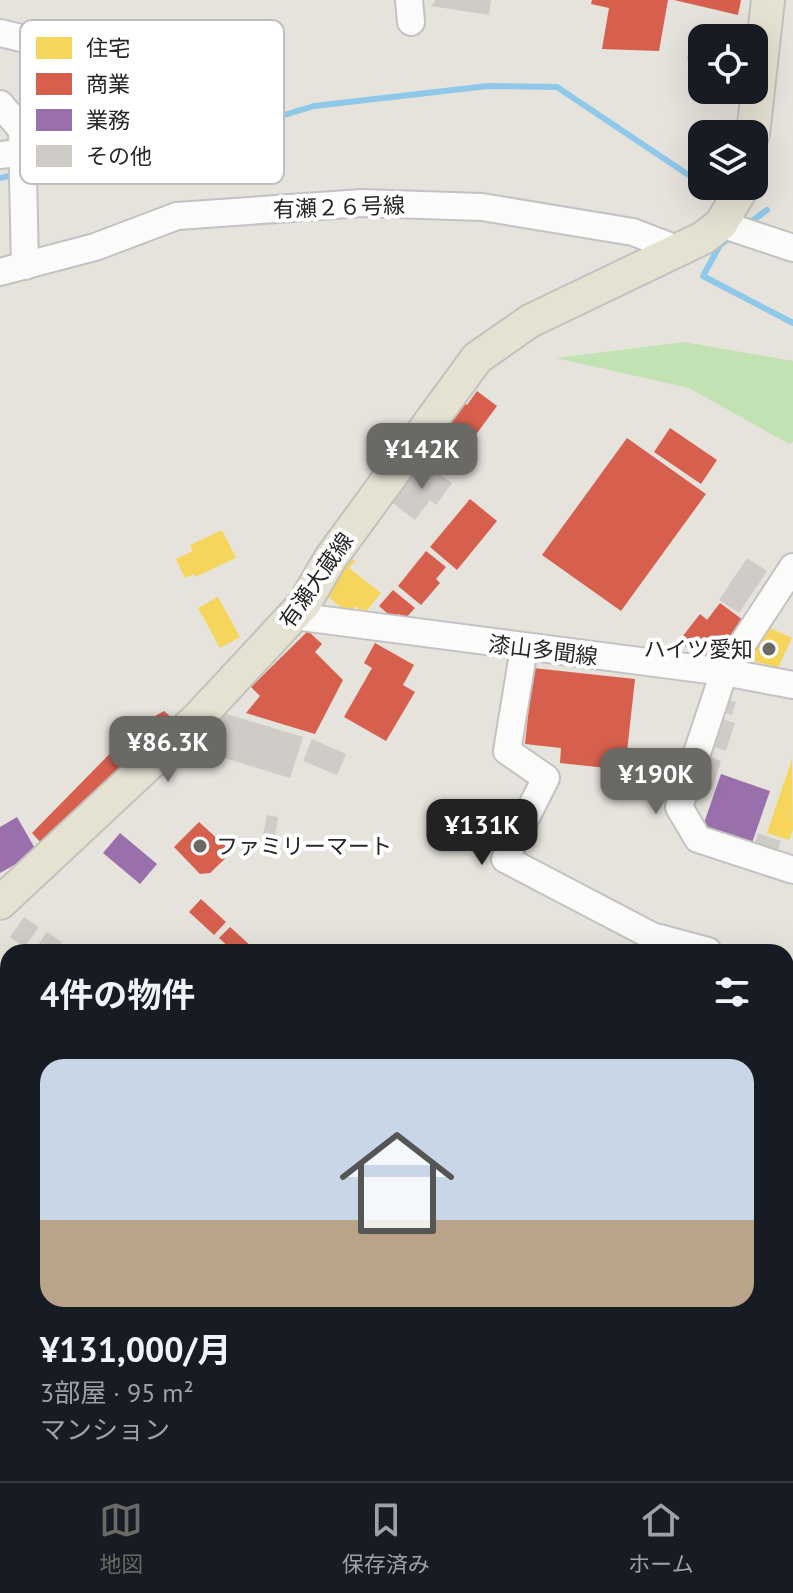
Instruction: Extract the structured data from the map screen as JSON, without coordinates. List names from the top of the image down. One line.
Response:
{"streets":{"main road":["有瀬大蔵線"],"street":["有瀬２６号線","漆山多聞線"]},"crossings":[["有瀬２６号線","有瀬大蔵線"],["有瀬大蔵線","漆山多聞線"]],"places":["ハイツ愛知","ファミリーマート"],"legend":["住宅","商業","業務","その他"],"page":{"price":["¥142K","¥86.3K","¥190K","¥131K"],"heading":"4件の物件","list":[{"name":"¥131,000/月","note":"3部屋 · 95 m² · マンション"}],"tabs":["地図","保存済み","ホーム"]}}
